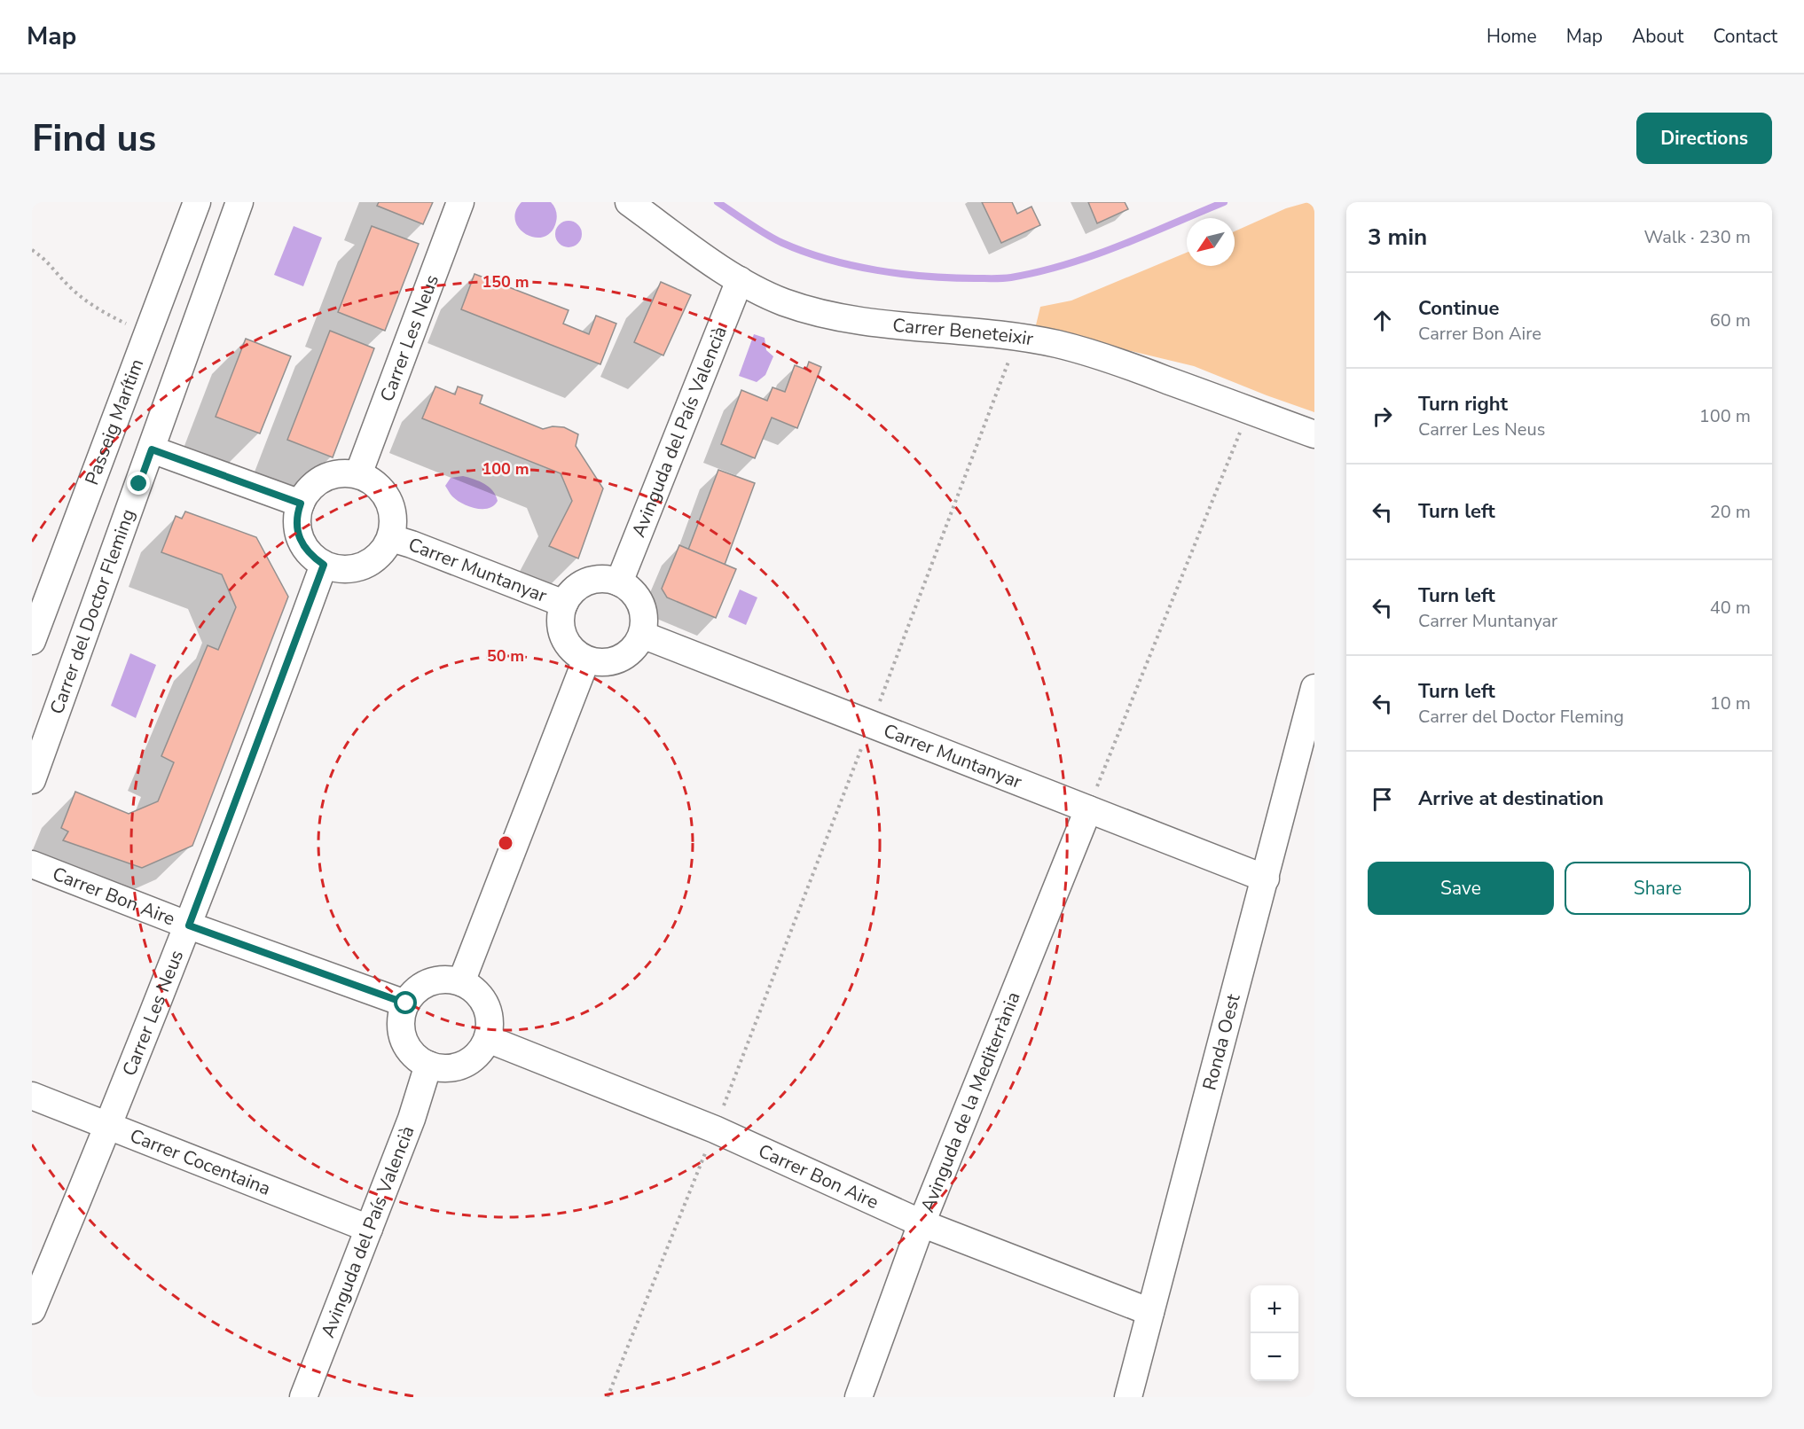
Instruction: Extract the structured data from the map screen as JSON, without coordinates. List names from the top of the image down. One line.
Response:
{"streets":{"street":["Carrer Beneteixir","Carrer Les Neus","Passeig Marítim","Avinguda del País Valencià","Carrer Muntanyar","Carrer del Doctor Fleming","Carrer Bon Aire","Ronda Oest","Avinguda de la Mediterrània","Carrer Cocentaina"]},"crossings":[["Carrer Beneteixir","Avinguda del País Valencià"],["Carrer Les Neus","Carrer Muntanyar"],["Carrer Les Neus","Carrer Bon Aire"],["Carrer Les Neus","Carrer Cocentaina"],["Avinguda del País Valencià","Carrer Muntanyar"],["Avinguda del País Valencià","Carrer Bon Aire"],["Avinguda del País Valencià","Carrer Cocentaina"],["Carrer Muntanyar","Ronda Oest"],["Carrer Muntanyar","Avinguda de la Mediterrània"],["Carrer Bon Aire","Ronda Oest"],["Carrer Bon Aire","Avinguda de la Mediterrània"]],"north":"bottom left","page":{"header":"Map","nav":["Home","Map","About","Contact"],"buttons":["Directions",["Save","Share"]],"title":"Find us","heading":["3 min","Walk · 230 m"],"list":[["Continue","Carrer Bon Aire","60 m"],["Turn right","Carrer Les Neus","100 m"],["Turn left","20 m"],["Turn left","Carrer Muntanyar","40 m"],["Turn left","Carrer del Doctor Fleming","10 m"],"Arrive at destination"],"map_buttons":["+","−"]},"rings":["150 m","100 m","50 m"]}
